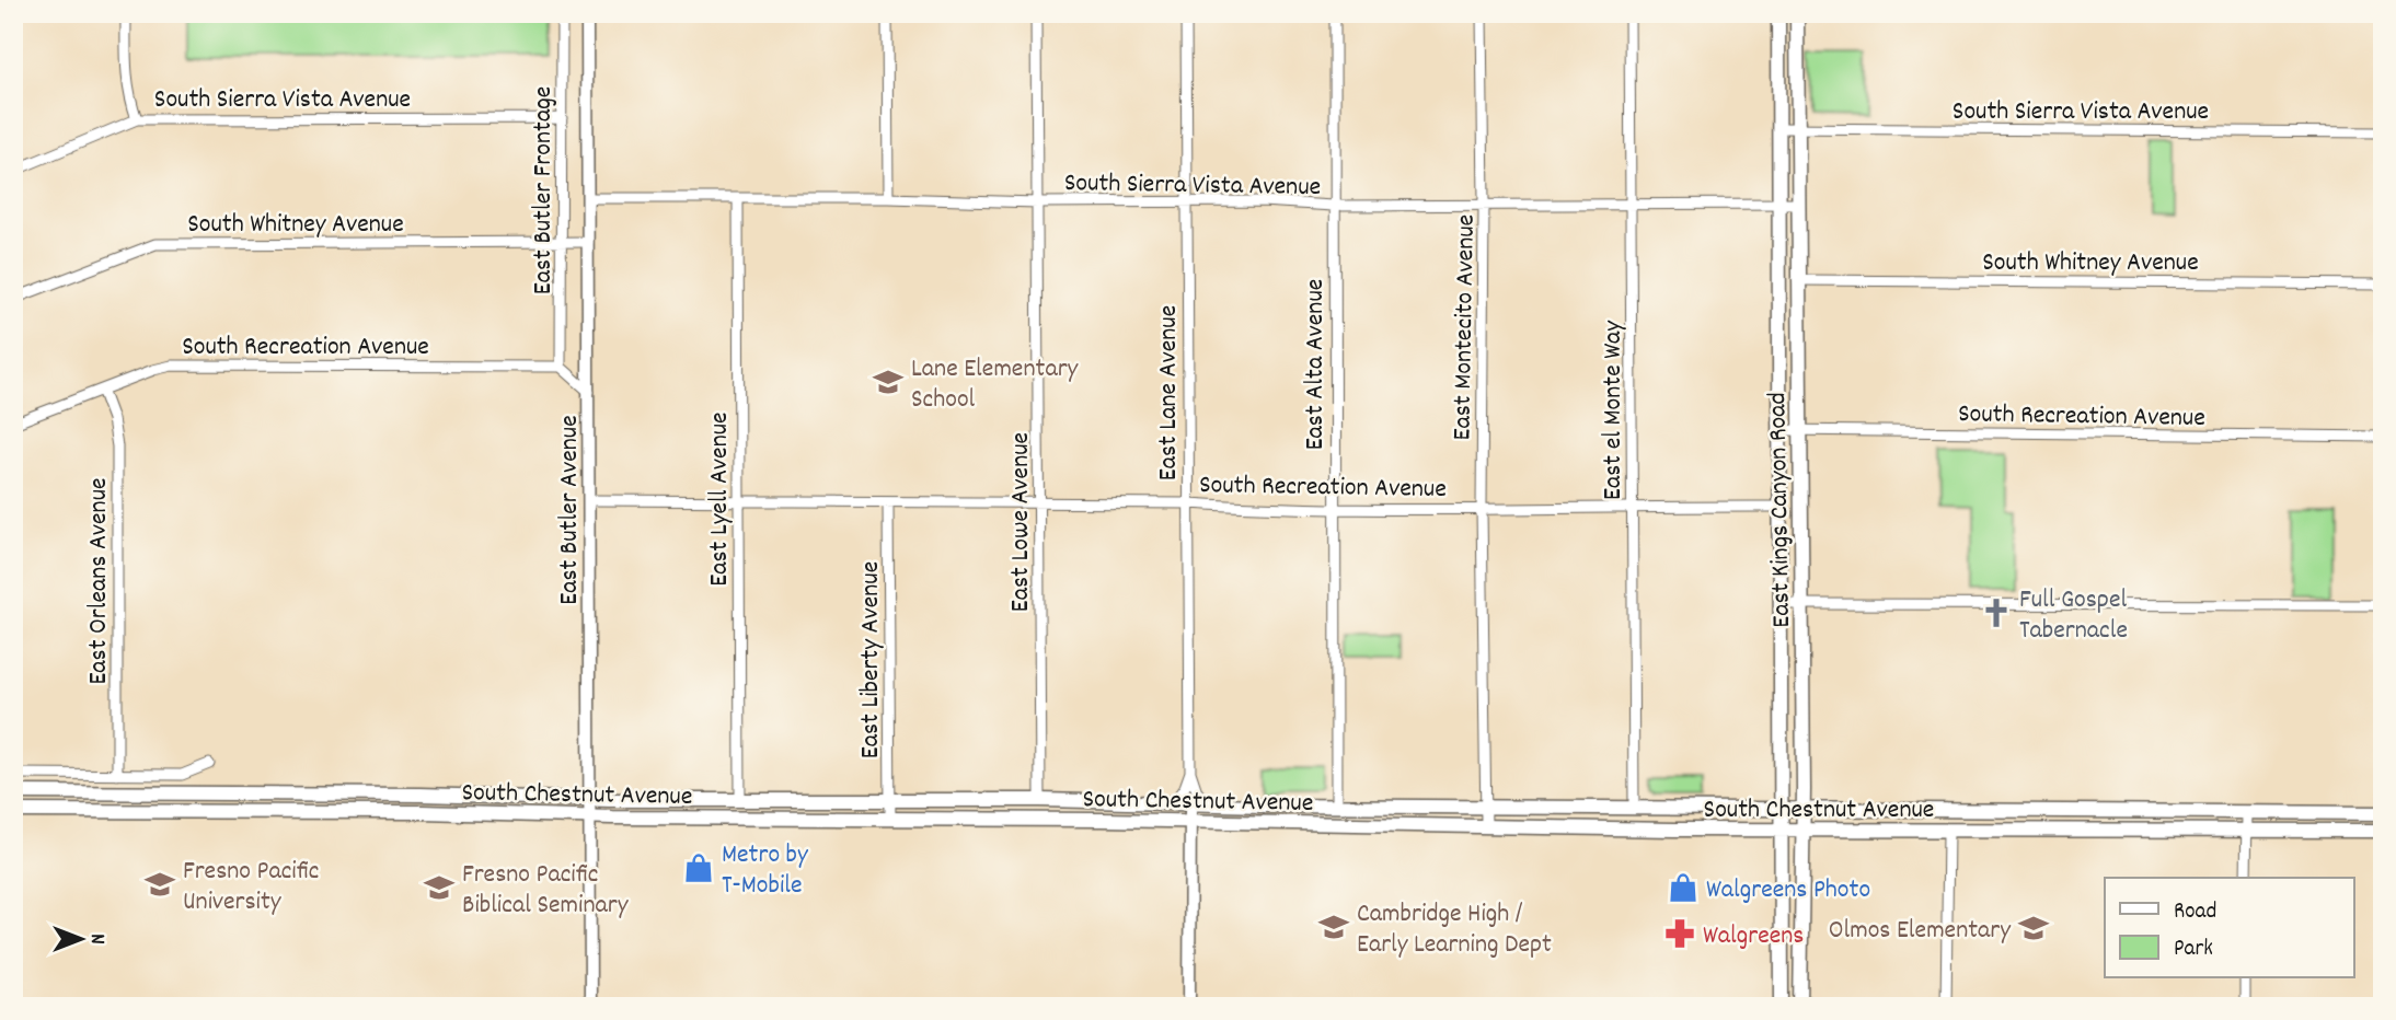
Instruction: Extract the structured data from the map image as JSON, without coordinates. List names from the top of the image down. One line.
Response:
{"streets":{"main road":["East Kings Canyon Road","South Chestnut Avenue"],"street":["South Sierra Vista Avenue","East Butler Frontage","South Whitney Avenue","East Montecito Avenue","South Recreation Avenue","East Alta Avenue","East Lane Avenue","East el Monte Way","East Lyell Avenue","East Butler Avenue","East Lowe Avenue","East Orleans Avenue","East Liberty Avenue"]},"crossings":[["South Sierra Vista Avenue","East Butler Frontage"],["South Sierra Vista Avenue","East Montecito Avenue"],["South Sierra Vista Avenue","East Alta Avenue"],["South Sierra Vista Avenue","East Lane Avenue"],["South Sierra Vista Avenue","East el Monte Way"],["South Sierra Vista Avenue","East Lyell Avenue"],["South Sierra Vista Avenue","East Butler Avenue"],["South Sierra Vista Avenue","East Kings Canyon Road"],["South Sierra Vista Avenue","East Lowe Avenue"],["East Butler Frontage","South Whitney Avenue"],["East Butler Frontage","South Recreation Avenue"],["South Whitney Avenue","East Butler Avenue"],["South Whitney Avenue","East Kings Canyon Road"],["East Montecito Avenue","South Recreation Avenue"],["East Montecito Avenue","South Chestnut Avenue"],["South Recreation Avenue","East Alta Avenue"],["South Recreation Avenue","East Lane Avenue"],["South Recreation Avenue","East el Monte Way"],["South Recreation Avenue","East Lyell Avenue"],["South Recreation Avenue","East Butler Avenue"],["South Recreation Avenue","East Kings Canyon Road"],["South Recreation Avenue","East Lowe Avenue"],["South Recreation Avenue","East Orleans Avenue"],["South Recreation Avenue","East Liberty Avenue"],["East Alta Avenue","South Chestnut Avenue"],["East Lane Avenue","South Chestnut Avenue"],["East el Monte Way","South Chestnut Avenue"],["East Lyell Avenue","South Chestnut Avenue"],["East Butler Avenue","South Chestnut Avenue"],["East Kings Canyon Road","South Chestnut Avenue"],["East Lowe Avenue","South Chestnut Avenue"],["East Liberty Avenue","South Chestnut Avenue"]],"places":{"school or university":["Lane Elementary School","Fresno Pacific University","Fresno Pacific Biblical Seminary","Cambridge High / Early Learning Dept","Olmos Elementary"],"church":["Full Gospel Tabernacle"],"shop":["Metro by T-Mobile","Walgreens Photo"],"pharmacy":["Walgreens"]},"legend":["Road","Park"],"north":"right"}
